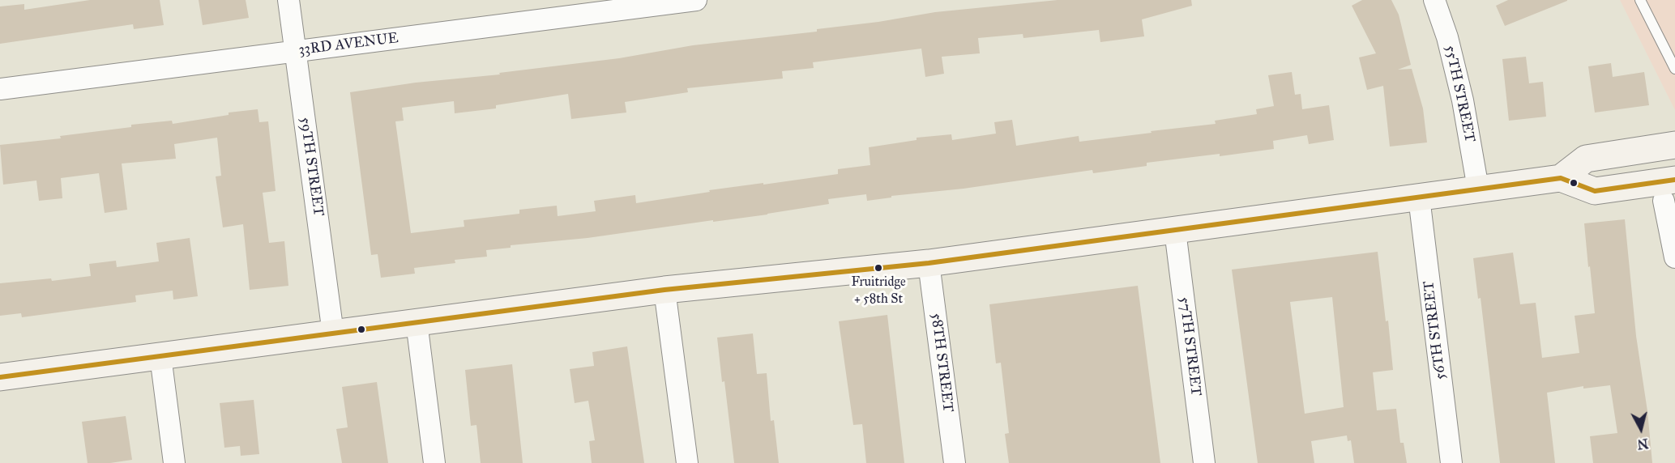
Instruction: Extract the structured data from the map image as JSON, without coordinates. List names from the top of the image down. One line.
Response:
{"streets":{"street":["33RD AVENUE","55TH STREET","59TH STREET","56TH STREET","57TH STREET","58TH STREET"]},"crossings":[["33RD AVENUE","59TH STREET"]],"places":["Fruitridge + 58th St"],"north":"bottom"}
